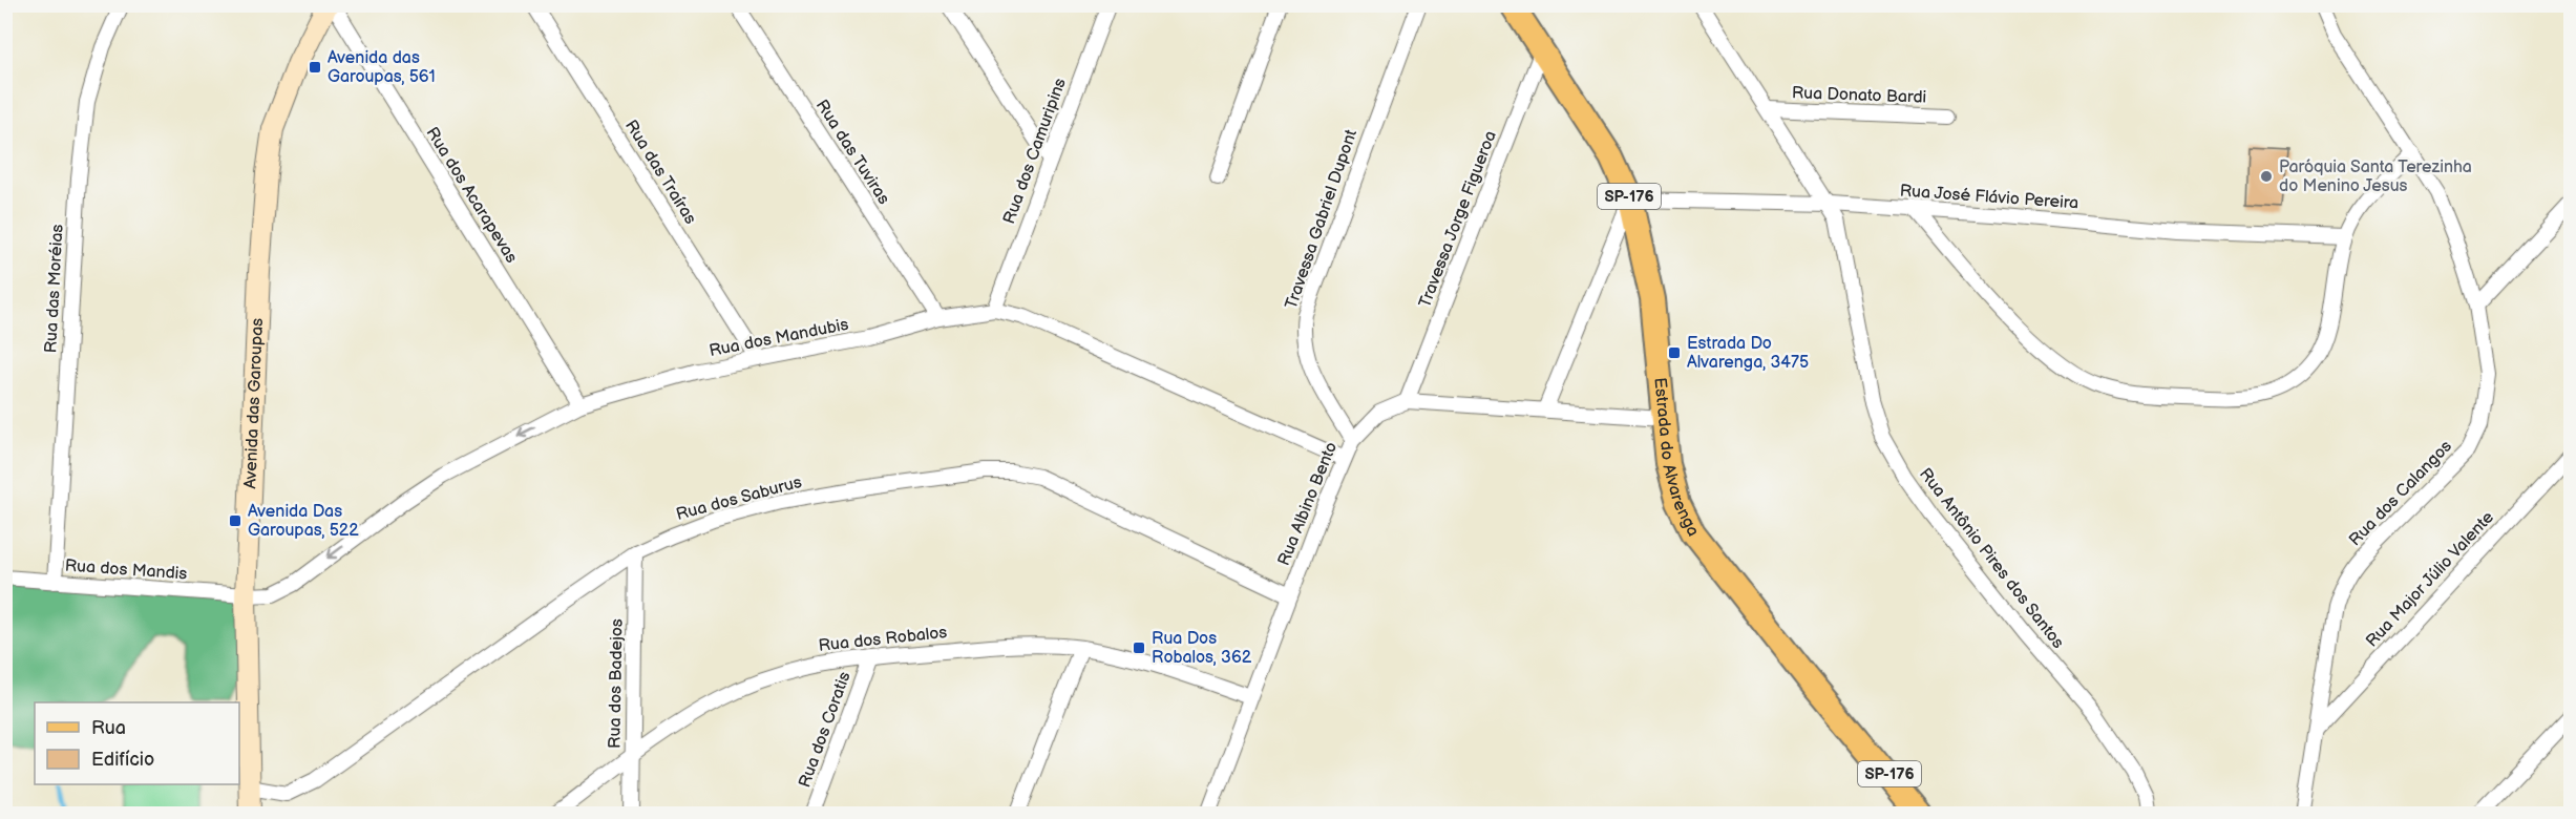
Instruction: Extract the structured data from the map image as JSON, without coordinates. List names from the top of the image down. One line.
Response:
{"streets":{"main road":["SP-176","Estrada do Alvarenga"],"street":["Rua Donato Bardi","Rua dos Camuripins","Rua das Tuviras","Rua das Traíras","Rua dos Acarapevas","Rua José Flávio Pereira","Travessa Gabriel Dupont","Travessa Jorge Figueroa","Rua das Moréias","Rua dos Mandubis","Avenida das Garoupas","Rua dos Calangos","Rua dos Saburus","Rua Albino Bento","Rua Antônio Pires dos Santos","Rua dos Mandis","Rua Major Júlio Valente","Rua dos Robalos","Rua dos Badejos","Rua dos Coratis"]},"crossings":[["Rua Donato Bardi","Rua Antônio Pires dos Santos"],["Rua dos Camuripins","Rua dos Mandubis"],["Rua das Tuviras","Rua dos Mandubis"],["Rua das Traíras","Rua dos Mandubis"],["Rua dos Acarapevas","Rua dos Mandubis"],["Rua José Flávio Pereira","Estrada do Alvarenga"],["Rua José Flávio Pereira","Rua Antônio Pires dos Santos"],["Travessa Gabriel Dupont","Rua Albino Bento"],["Travessa Jorge Figueroa","Estrada do Alvarenga"],["Travessa Jorge Figueroa","Rua Albino Bento"],["Rua das Moréias","Rua dos Mandis"],["Rua dos Mandubis","Avenida das Garoupas"],["Rua dos Mandubis","Rua Albino Bento"],["Rua dos Mandubis","Rua dos Mandis"],["Avenida das Garoupas","Rua dos Saburus"],["Avenida das Garoupas","Rua dos Mandis"],["Estrada do Alvarenga","Rua Albino Bento"],["Rua dos Calangos","Rua Major Júlio Valente"],["Rua dos Saburus","Rua Albino Bento"],["Rua dos Saburus","Rua dos Badejos"],["Rua Albino Bento","Rua dos Robalos"],["Rua dos Robalos","Rua dos Badejos"],["Rua dos Robalos","Rua dos Coratis"]],"places":{"transit":["Avenida das Garoupas, 561","Estrada Do Alvarenga, 3475","Avenida Das Garoupas, 522","Rua Dos Robalos, 362"],"other":["Paróquia Santa Terezinha do Menino Jesus"]},"legend":["Rua","Edifício"]}
